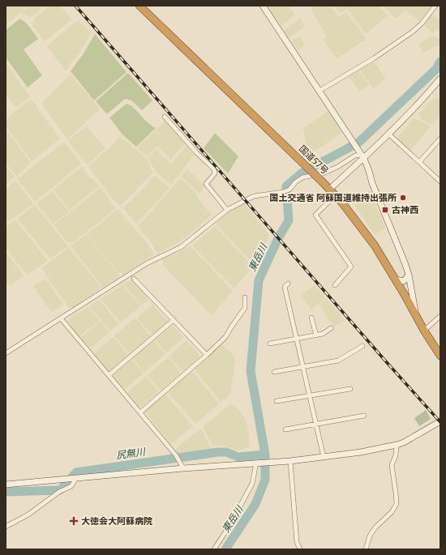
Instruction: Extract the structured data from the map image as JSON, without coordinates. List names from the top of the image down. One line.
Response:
{"streets":{"highway":["国道57号"]},"water":["東岳川","尻無川"],"places":{"other":["国土交通省 阿蘇国道維持出張所"],"transit":["古神西"],"health":["大徳会大阿蘇病院"]}}
